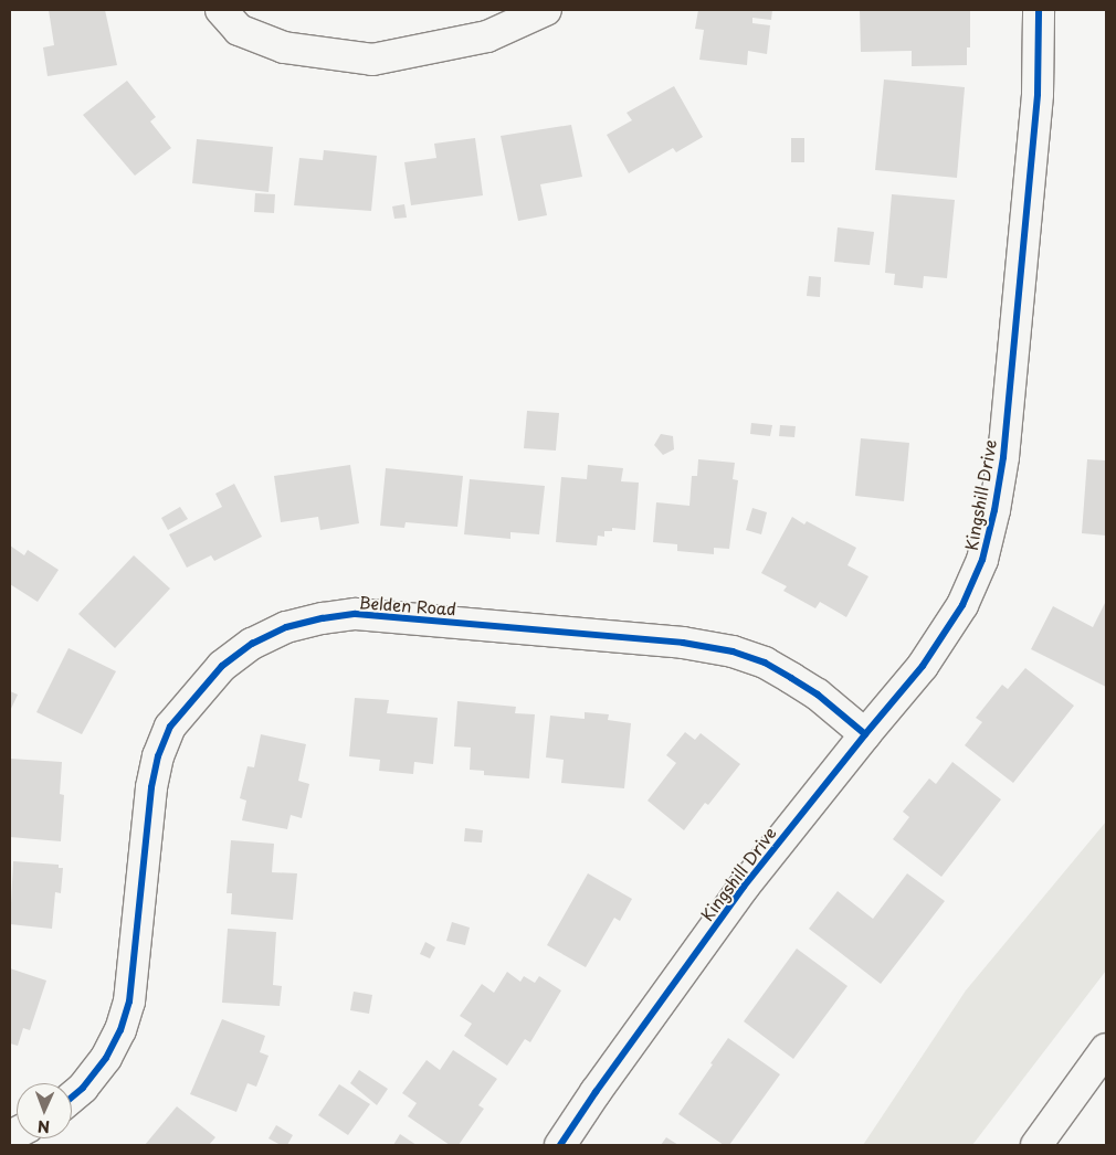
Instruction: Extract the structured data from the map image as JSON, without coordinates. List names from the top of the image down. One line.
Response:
{"streets":{"main road":["Kingshill Drive","Belden Road"]},"crossings":[["Kingshill Drive","Belden Road"]],"north":"bottom"}
